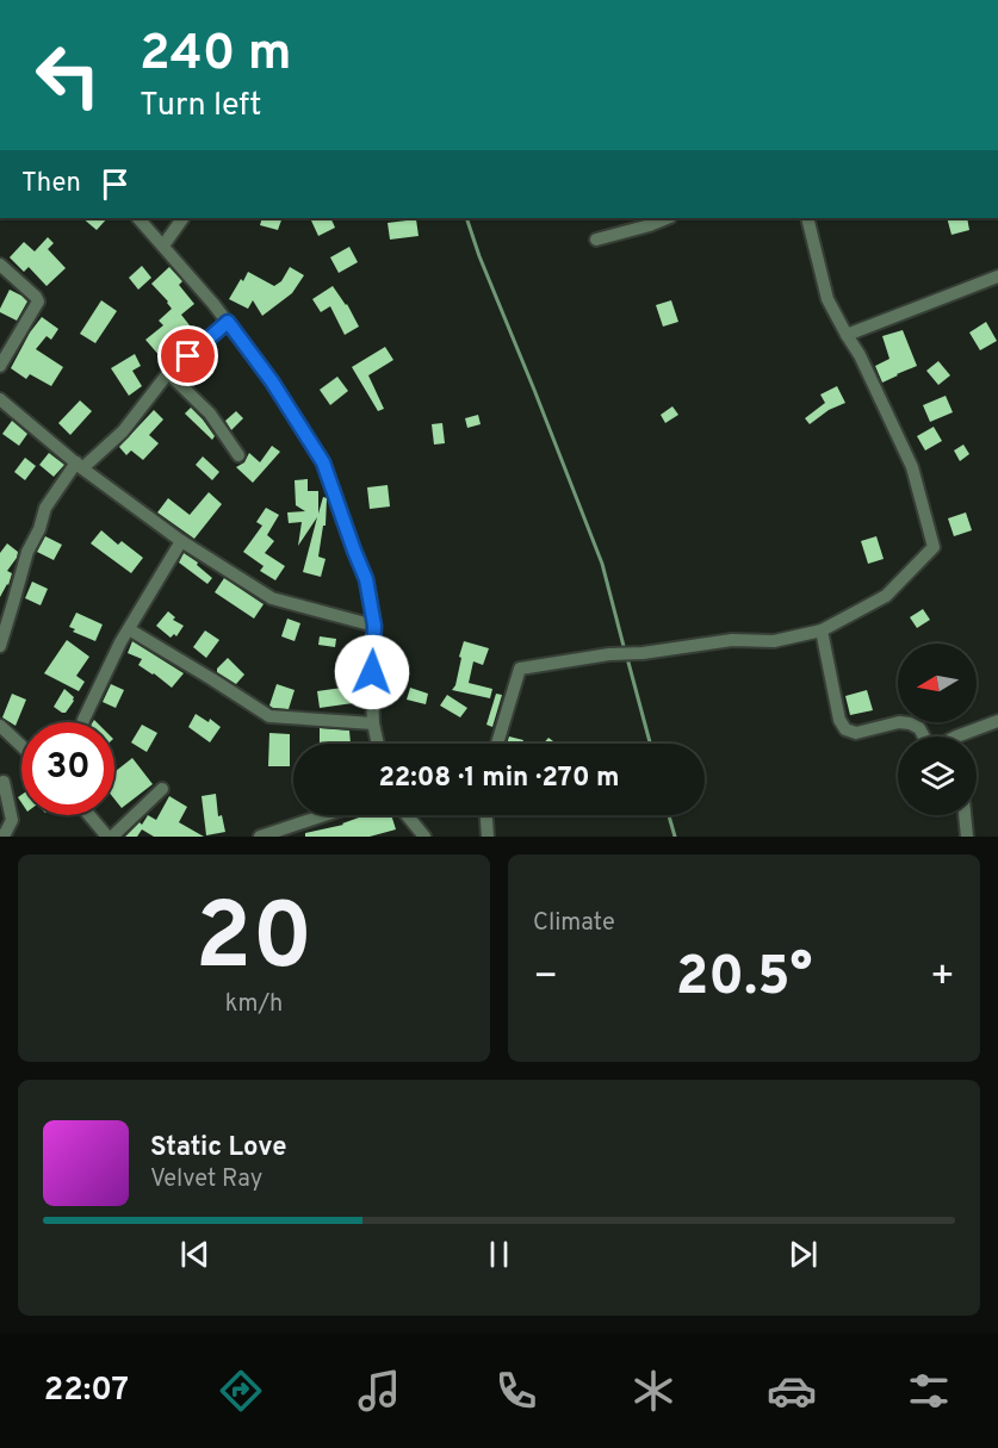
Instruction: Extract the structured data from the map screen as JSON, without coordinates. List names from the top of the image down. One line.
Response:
{"north":"left","page":{"turn":["240 m","Turn left"],"then":"Then","limit":"30","trip":"22:08 · 1 min · 270 m","tile":[["20","km/h"],"Climate"],"heat":["−","20.5°","+"],"song":["Static Love","Velvet Ray"],"tabs":"22:07"}}
